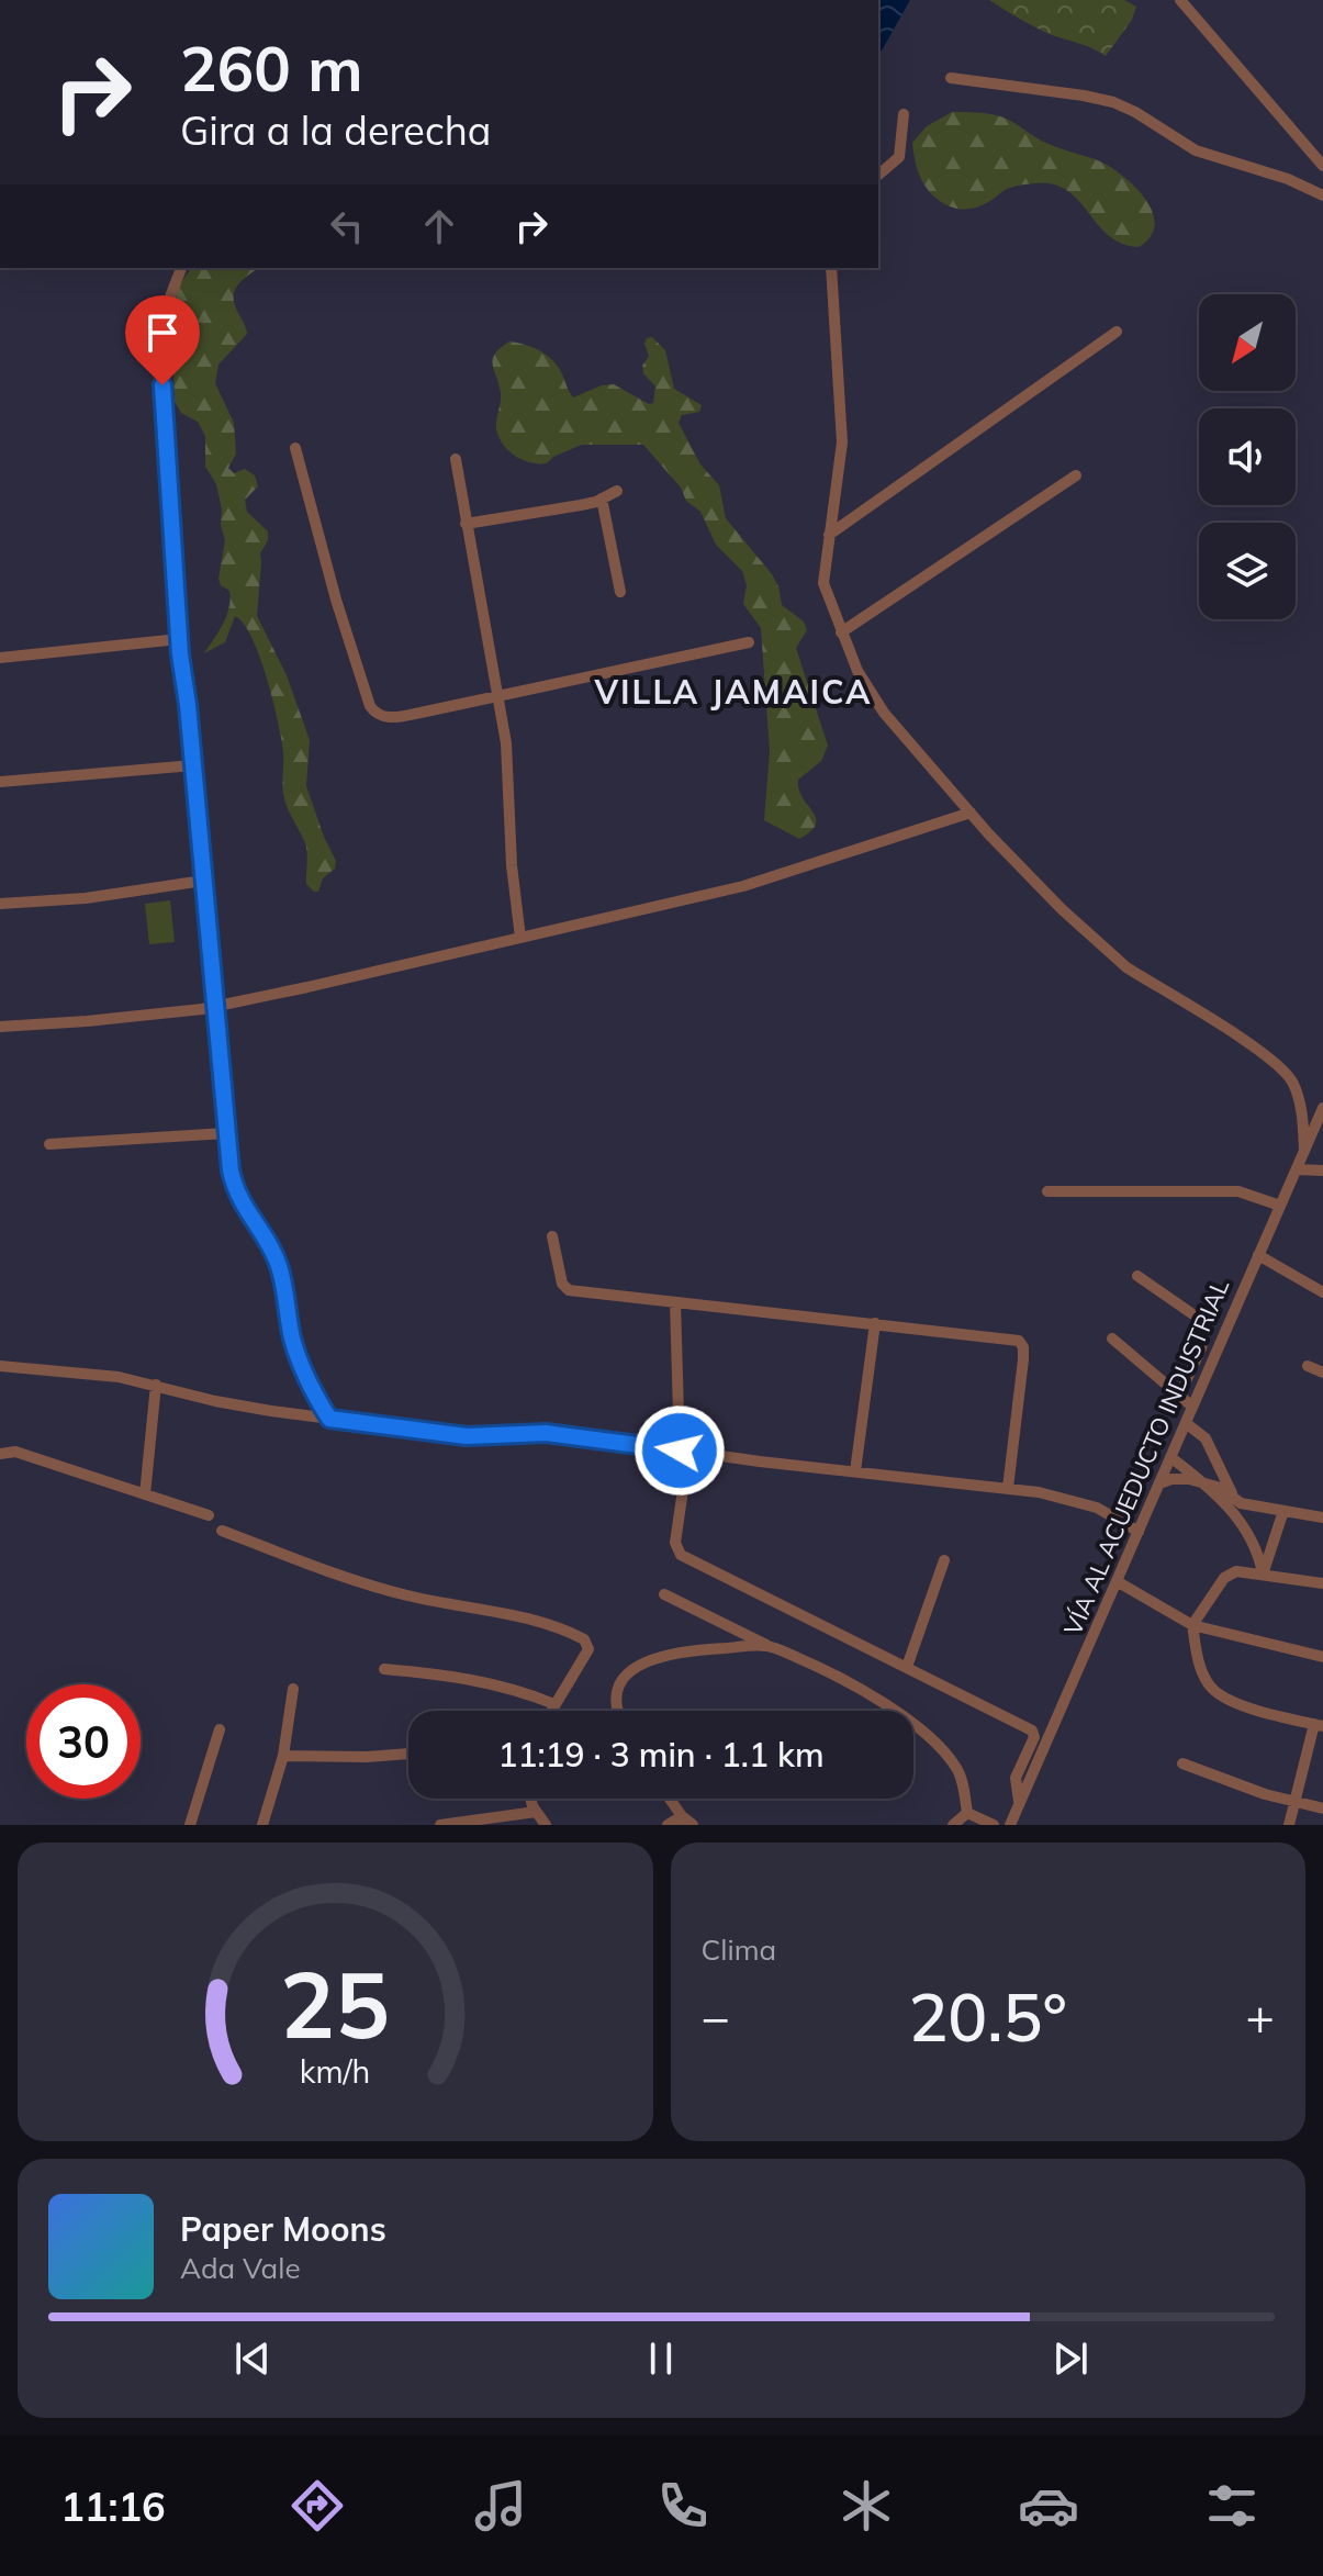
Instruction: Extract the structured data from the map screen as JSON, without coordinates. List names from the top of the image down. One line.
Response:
{"streets":{"street":["VÍA AL ACUEDUCTO INDUSTRIAL"]},"districts":["VILLA JAMAICA"],"north":"bottom left","page":{"turn":["260 m","Gira a la derecha"],"limit":"30","trip":"11:19 · 3 min · 1.1 km","tile":"Clima","heat":["−","20.5°","+"],"song":["Paper Moons","Ada Vale"],"tabs":"11:16","gauge":["25","km/h"]}}
